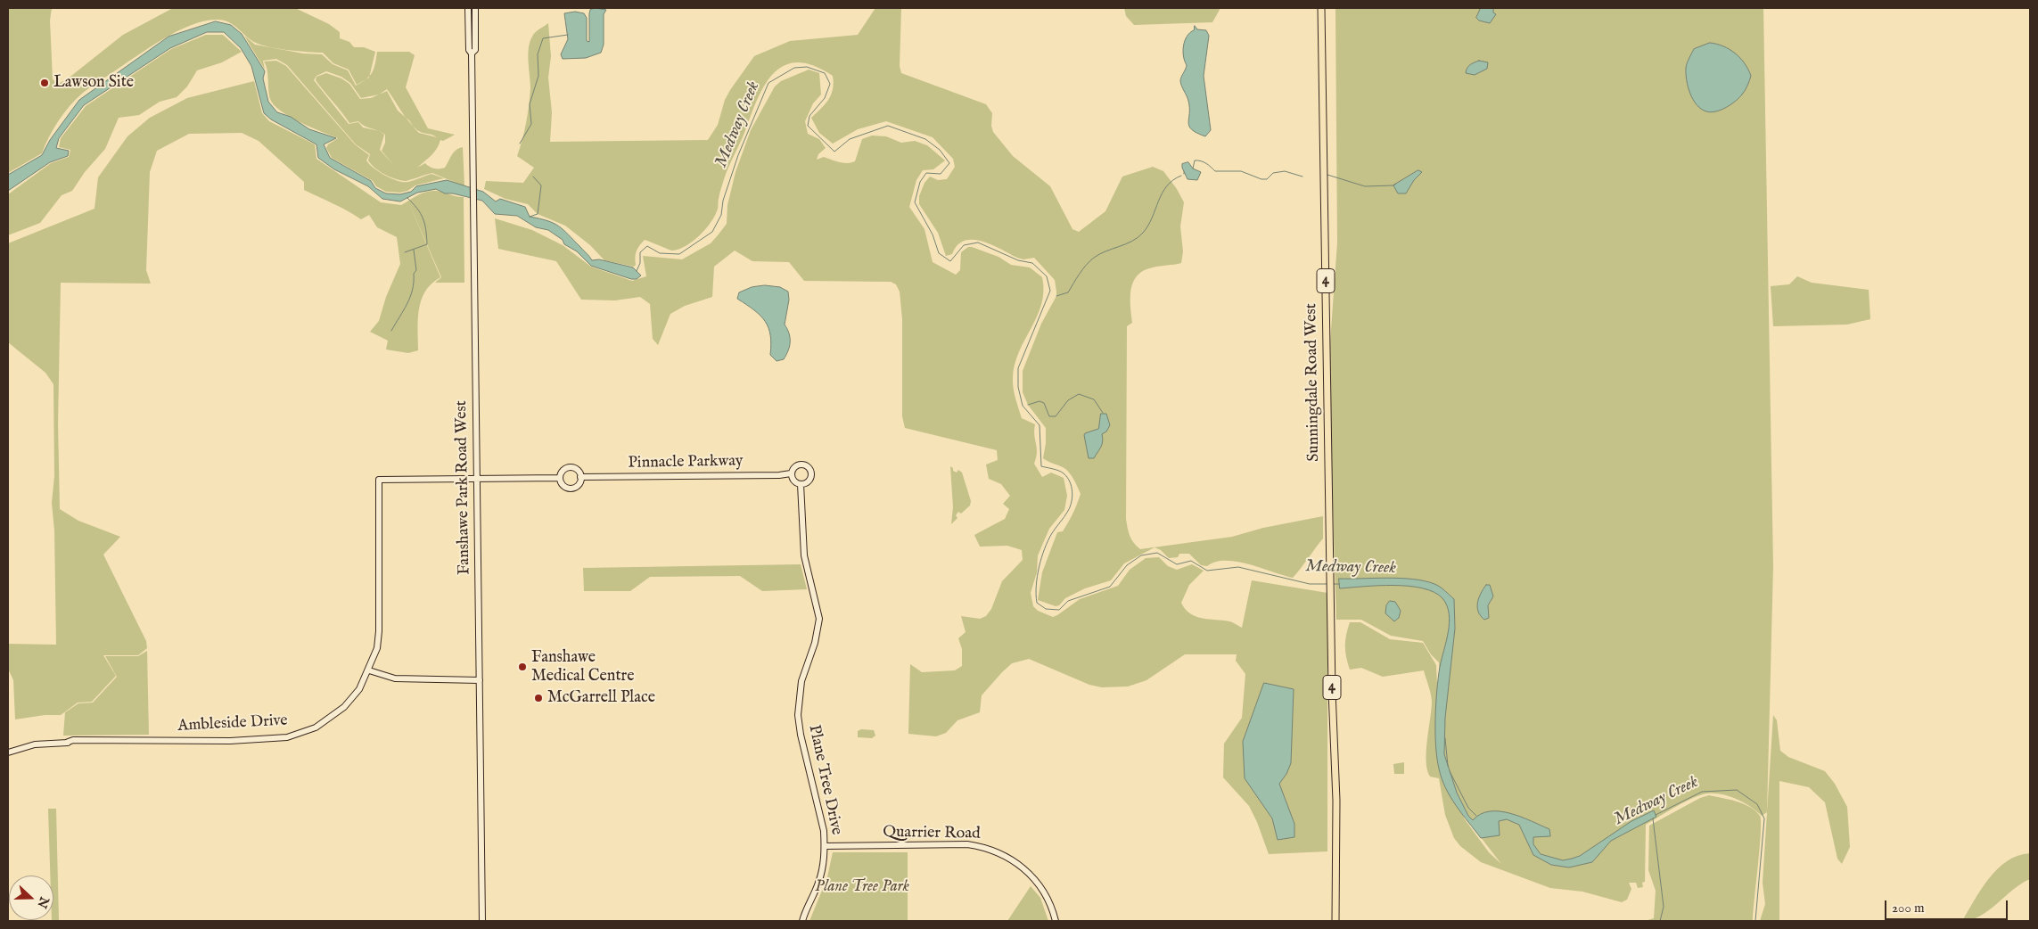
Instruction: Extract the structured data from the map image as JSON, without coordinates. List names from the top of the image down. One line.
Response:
{"streets":{"main road":["4","Sunningdale Road West"],"street":["Pinnacle Parkway","Fanshawe Park Road West","Ambleside Drive","Plane Tree Drive","Quarrier Road"]},"crossings":[["Pinnacle Parkway","Plane Tree Drive"],["Fanshawe Park Road West","Ambleside Drive"],["Plane Tree Drive","Quarrier Road"]],"water":["Medway Creek"],"parks":["Plane Tree Park"],"places":["Lawson Site","Fanshawe Medical Centre","McGarrell Place"],"scale_bar":"200 m","north":"right"}
